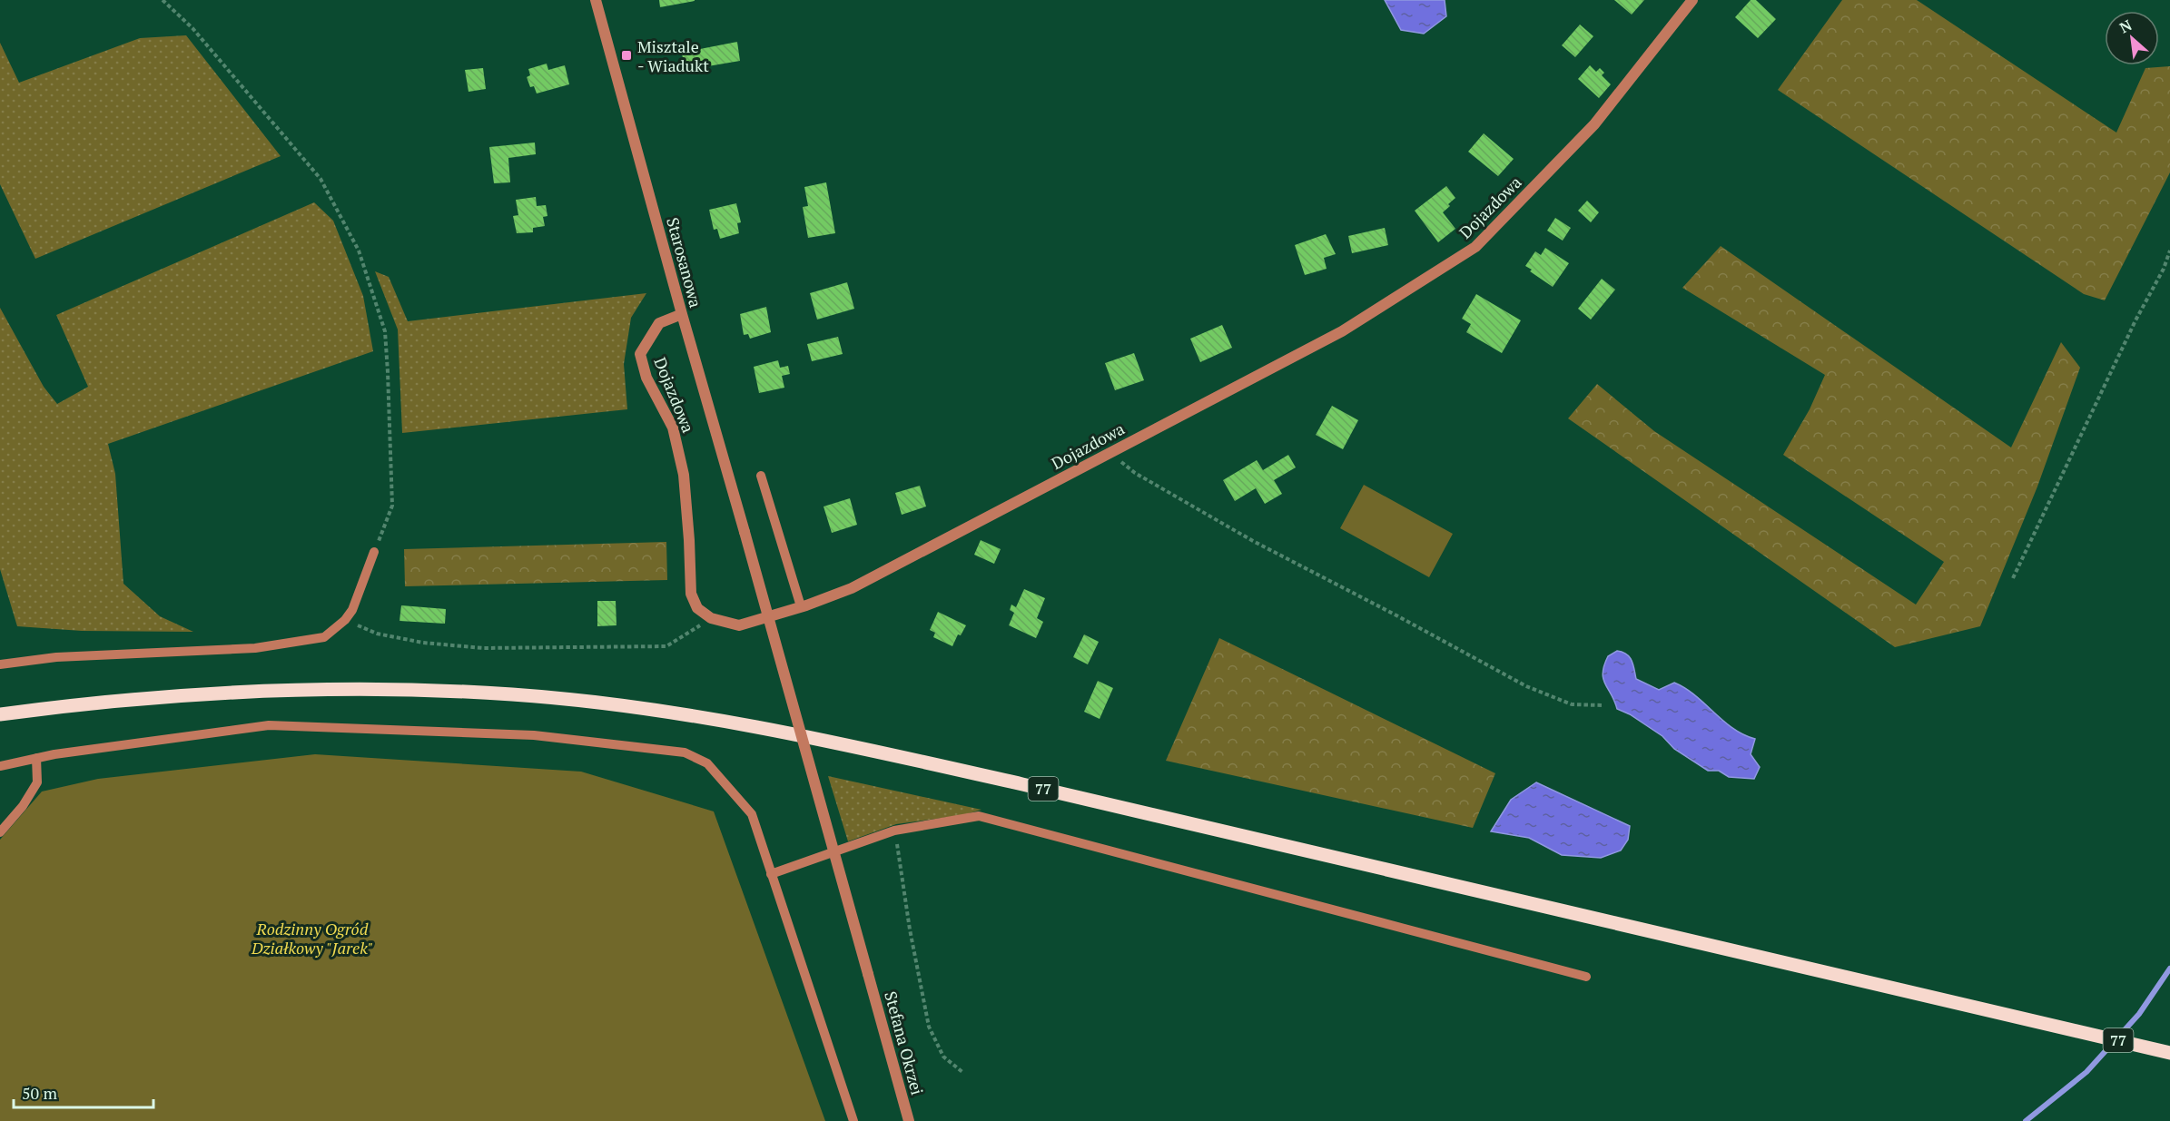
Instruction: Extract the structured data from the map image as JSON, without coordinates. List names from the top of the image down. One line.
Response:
{"streets":{"main road":["77"],"street":["Dojazdowa","Starosanowa","Stefana Okrzei"]},"crossings":[["Dojazdowa","Starosanowa"],["Starosanowa","Stefana Okrzei"]],"parks":["Rodzinny Ogród Działkowy \"Jarek\""],"places":{"transit":["Misztale - Wiadukt"]},"scale_bar":"50 m","north":"top left"}
